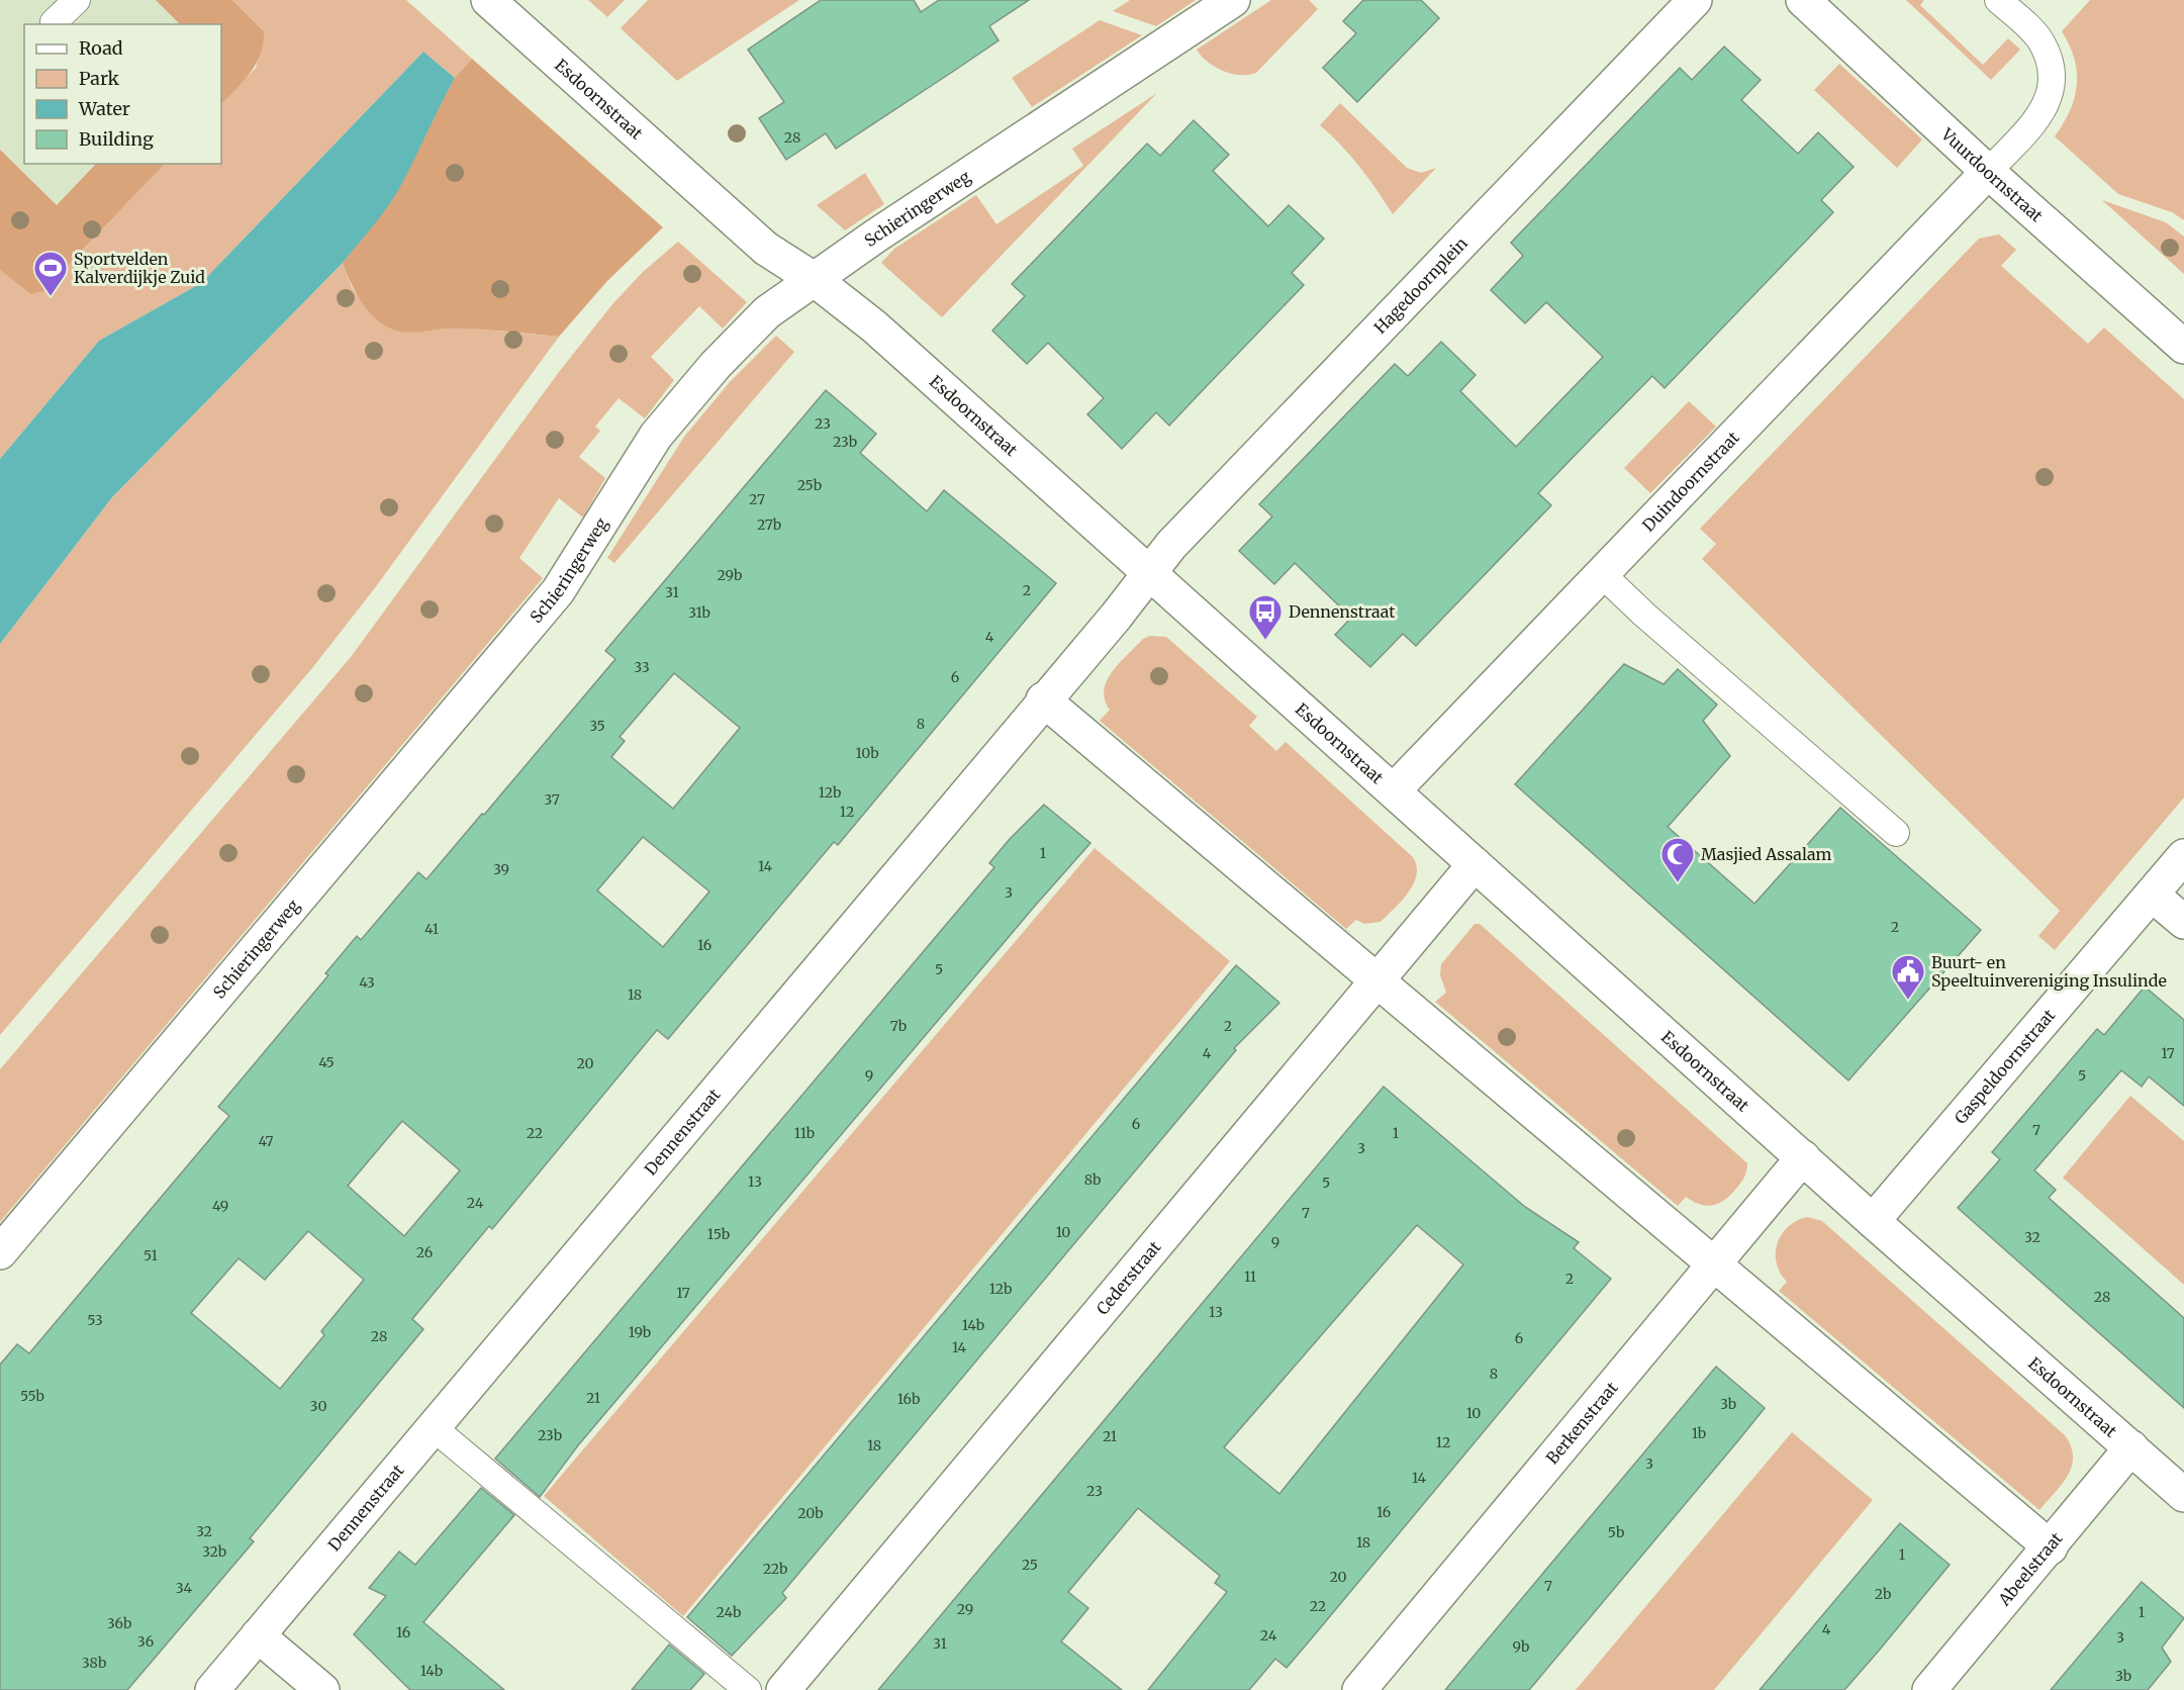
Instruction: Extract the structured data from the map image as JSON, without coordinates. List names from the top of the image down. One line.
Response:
{"streets":{"street":["Esdoornstraat","Vuurdoornstraat","Schieringerweg","Hagedoornplein","Duindoornstraat","Gaspeldoornstraat","Dennenstraat","Cederstraat","Berkenstraat","Abeelstraat"]},"crossings":[["Esdoornstraat","Schieringerweg"],["Esdoornstraat","Hagedoornplein"],["Esdoornstraat","Duindoornstraat"],["Esdoornstraat","Gaspeldoornstraat"],["Esdoornstraat","Dennenstraat"],["Esdoornstraat","Cederstraat"],["Esdoornstraat","Berkenstraat"],["Esdoornstraat","Abeelstraat"],["Vuurdoornstraat","Duindoornstraat"],["Hagedoornplein","Dennenstraat"]],"places":{"sports":["Sportvelden Kalverdijkje Zuid"],"bus stop":["Dennenstraat"],"mosque":["Masjied Assalam"],"public building":["Buurt- en Speeltuinvereniging Insulinde"]},"house_numbers":["28","23","23b","25b","27","27b","29b","2","31","31b","4","33","6","8","35","10b","12b","37","12","1","14","39","3","2","41","16","5","43","18","7b","2","4","17","45","20","9","5","6","7","22","11b","1","47","3","8b","13","5","24","49","7","10","15b","32","9","26","51","11","2","12b","17","28","13","53","14b","19b","28","6","14","8","55b","21","16b","3b","30","10","1b","23b","21","12","18","3","14","23","16","20b","32","5b","18","32b","1","25","22b","20","7","34","2b","22","29","24b","1","36b","4","16","24","3","36","31","9b","38b","14b","3b"],"legend":["Road","Park","Water","Building"]}
